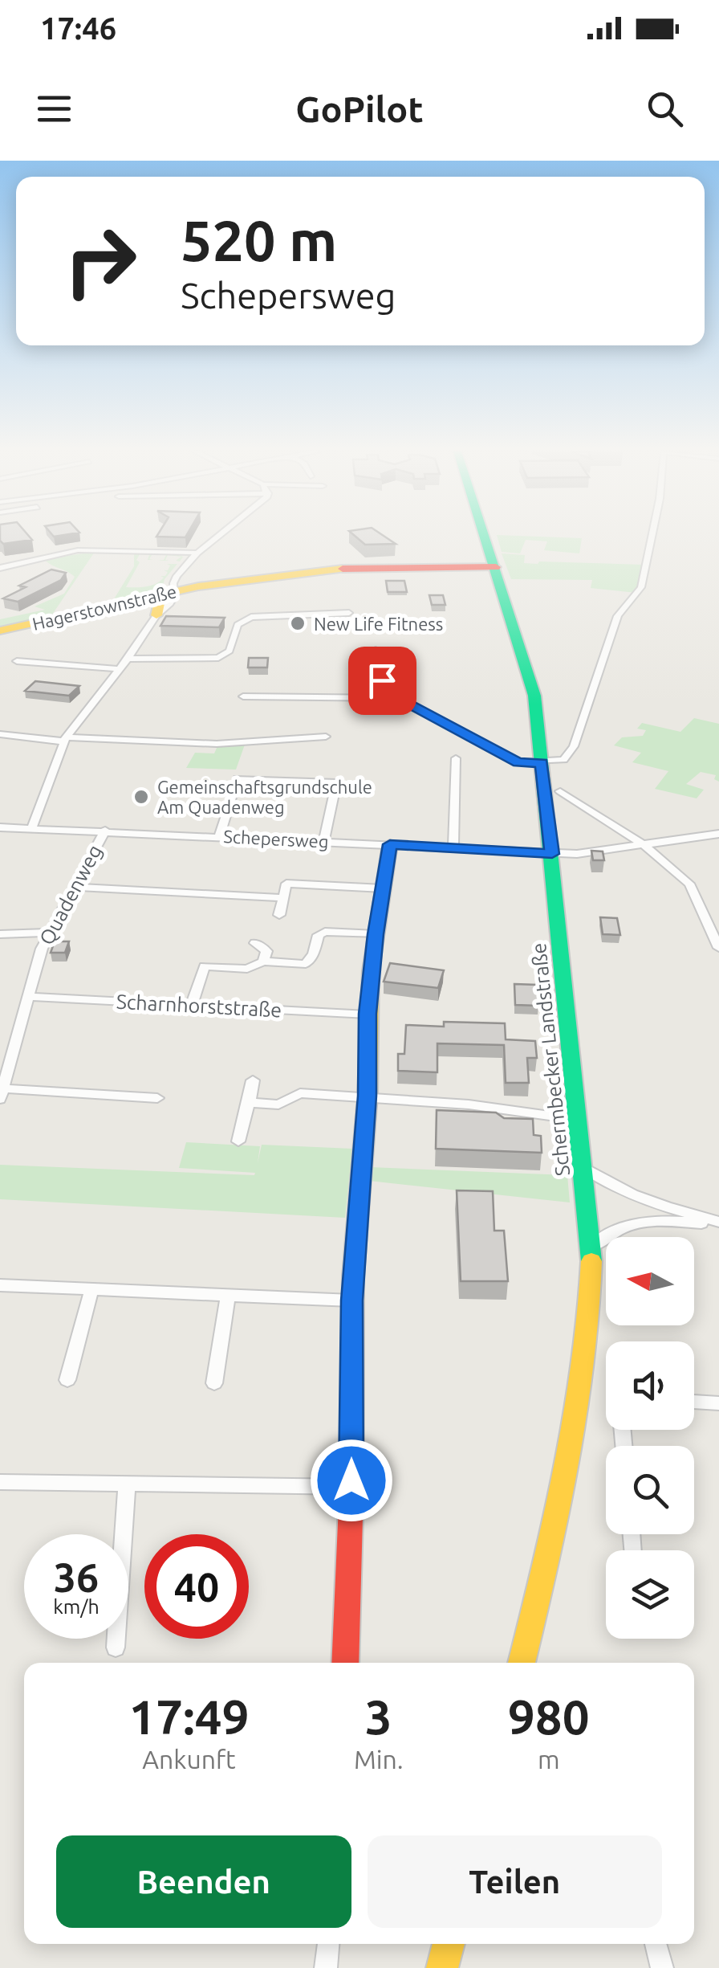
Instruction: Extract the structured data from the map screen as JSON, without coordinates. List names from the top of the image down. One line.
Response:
{"streets":{"main road":["Hagerstownstraße","Schermbecker Landstraße"],"street":["Schepersweg","Quadenweg","Scharnhorststraße"]},"crossings":[["Hagerstownstraße","Schermbecker Landstraße"],["Schepersweg","Quadenweg"],["Schepersweg","Schermbecker Landstraße"],["Quadenweg","Scharnhorststraße"]],"places":["New Life Fitness","Gemeinschaftsgrundschule Am Quadenweg"],"north":"left","page":{"status":"17:46","header":"GoPilot","turn":["520 m","Schepersweg"],"speed":"36 km/h","limit":"40","eta":["17:49","Ankunft","3","Min.","980","m"],"buttons":["Beenden","Teilen"]}}
